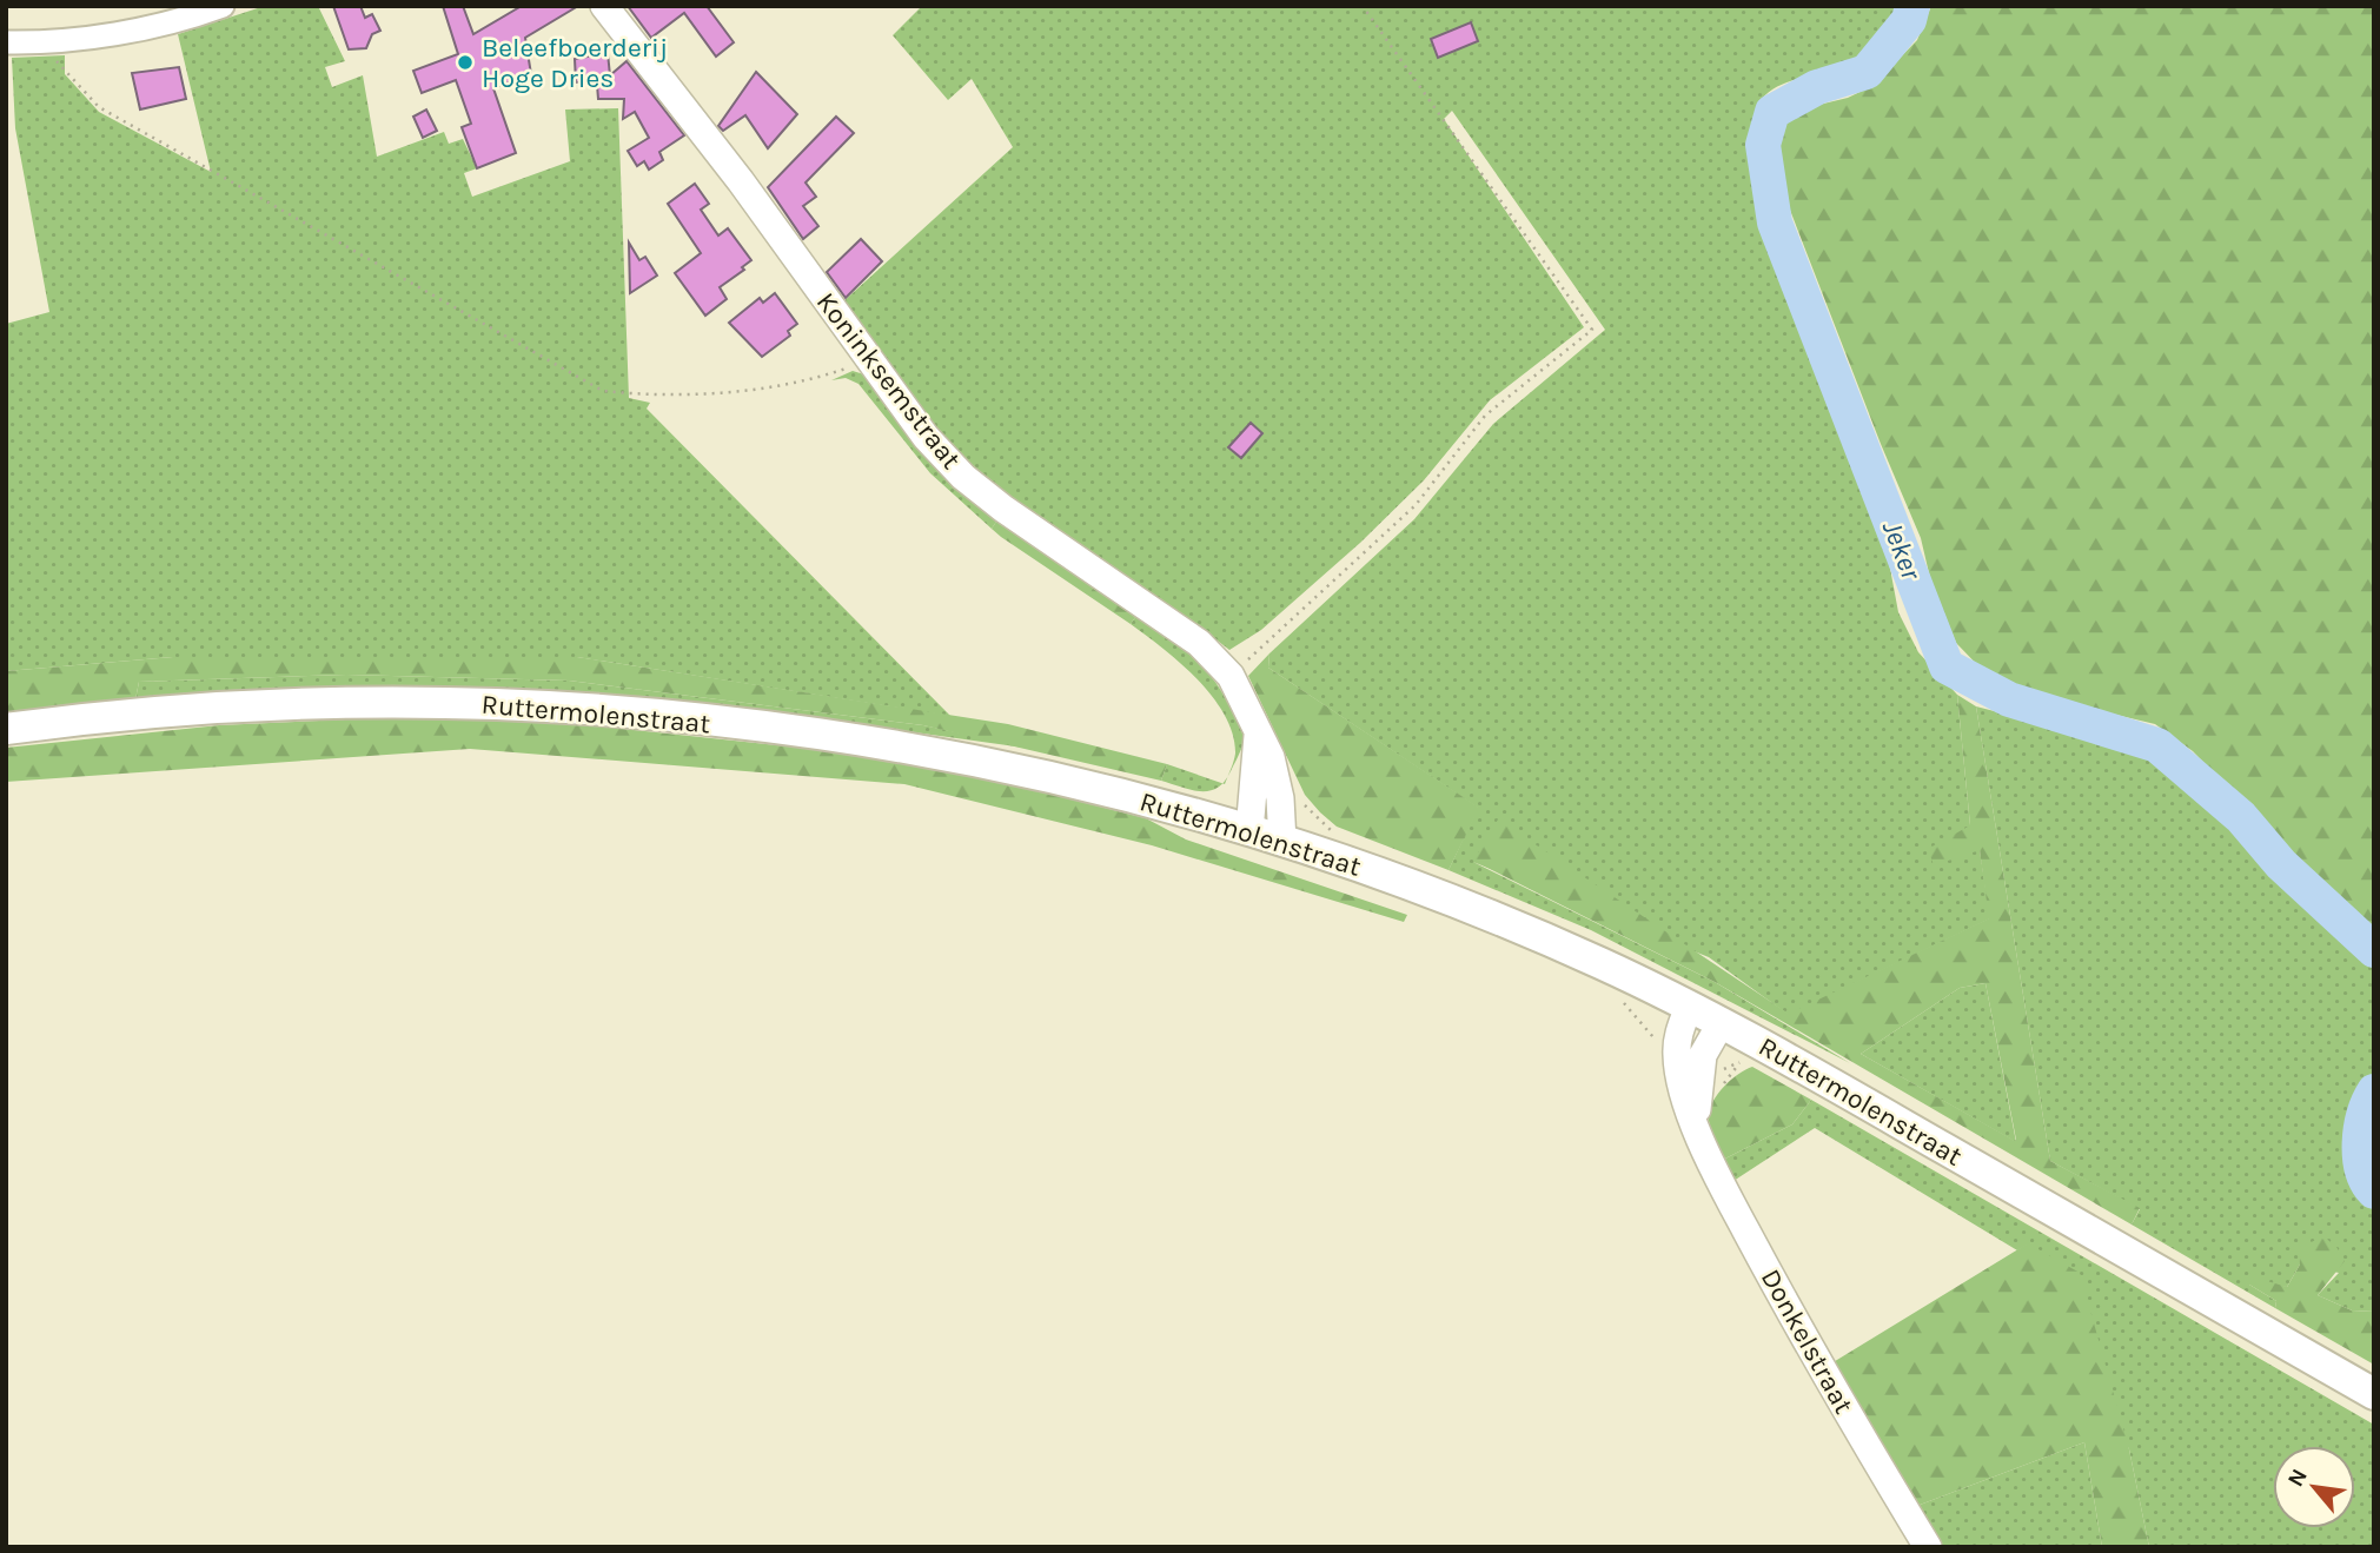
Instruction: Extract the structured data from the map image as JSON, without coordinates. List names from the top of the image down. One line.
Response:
{"streets":{"main road":["Ruttermolenstraat"],"street":["Koninksemstraat","Donkelstraat"]},"crossings":[["Koninksemstraat","Ruttermolenstraat"],["Ruttermolenstraat","Donkelstraat"]],"water":["Jeker"],"places":["Beleefboerderij Hoge Dries"],"north":"top left"}
